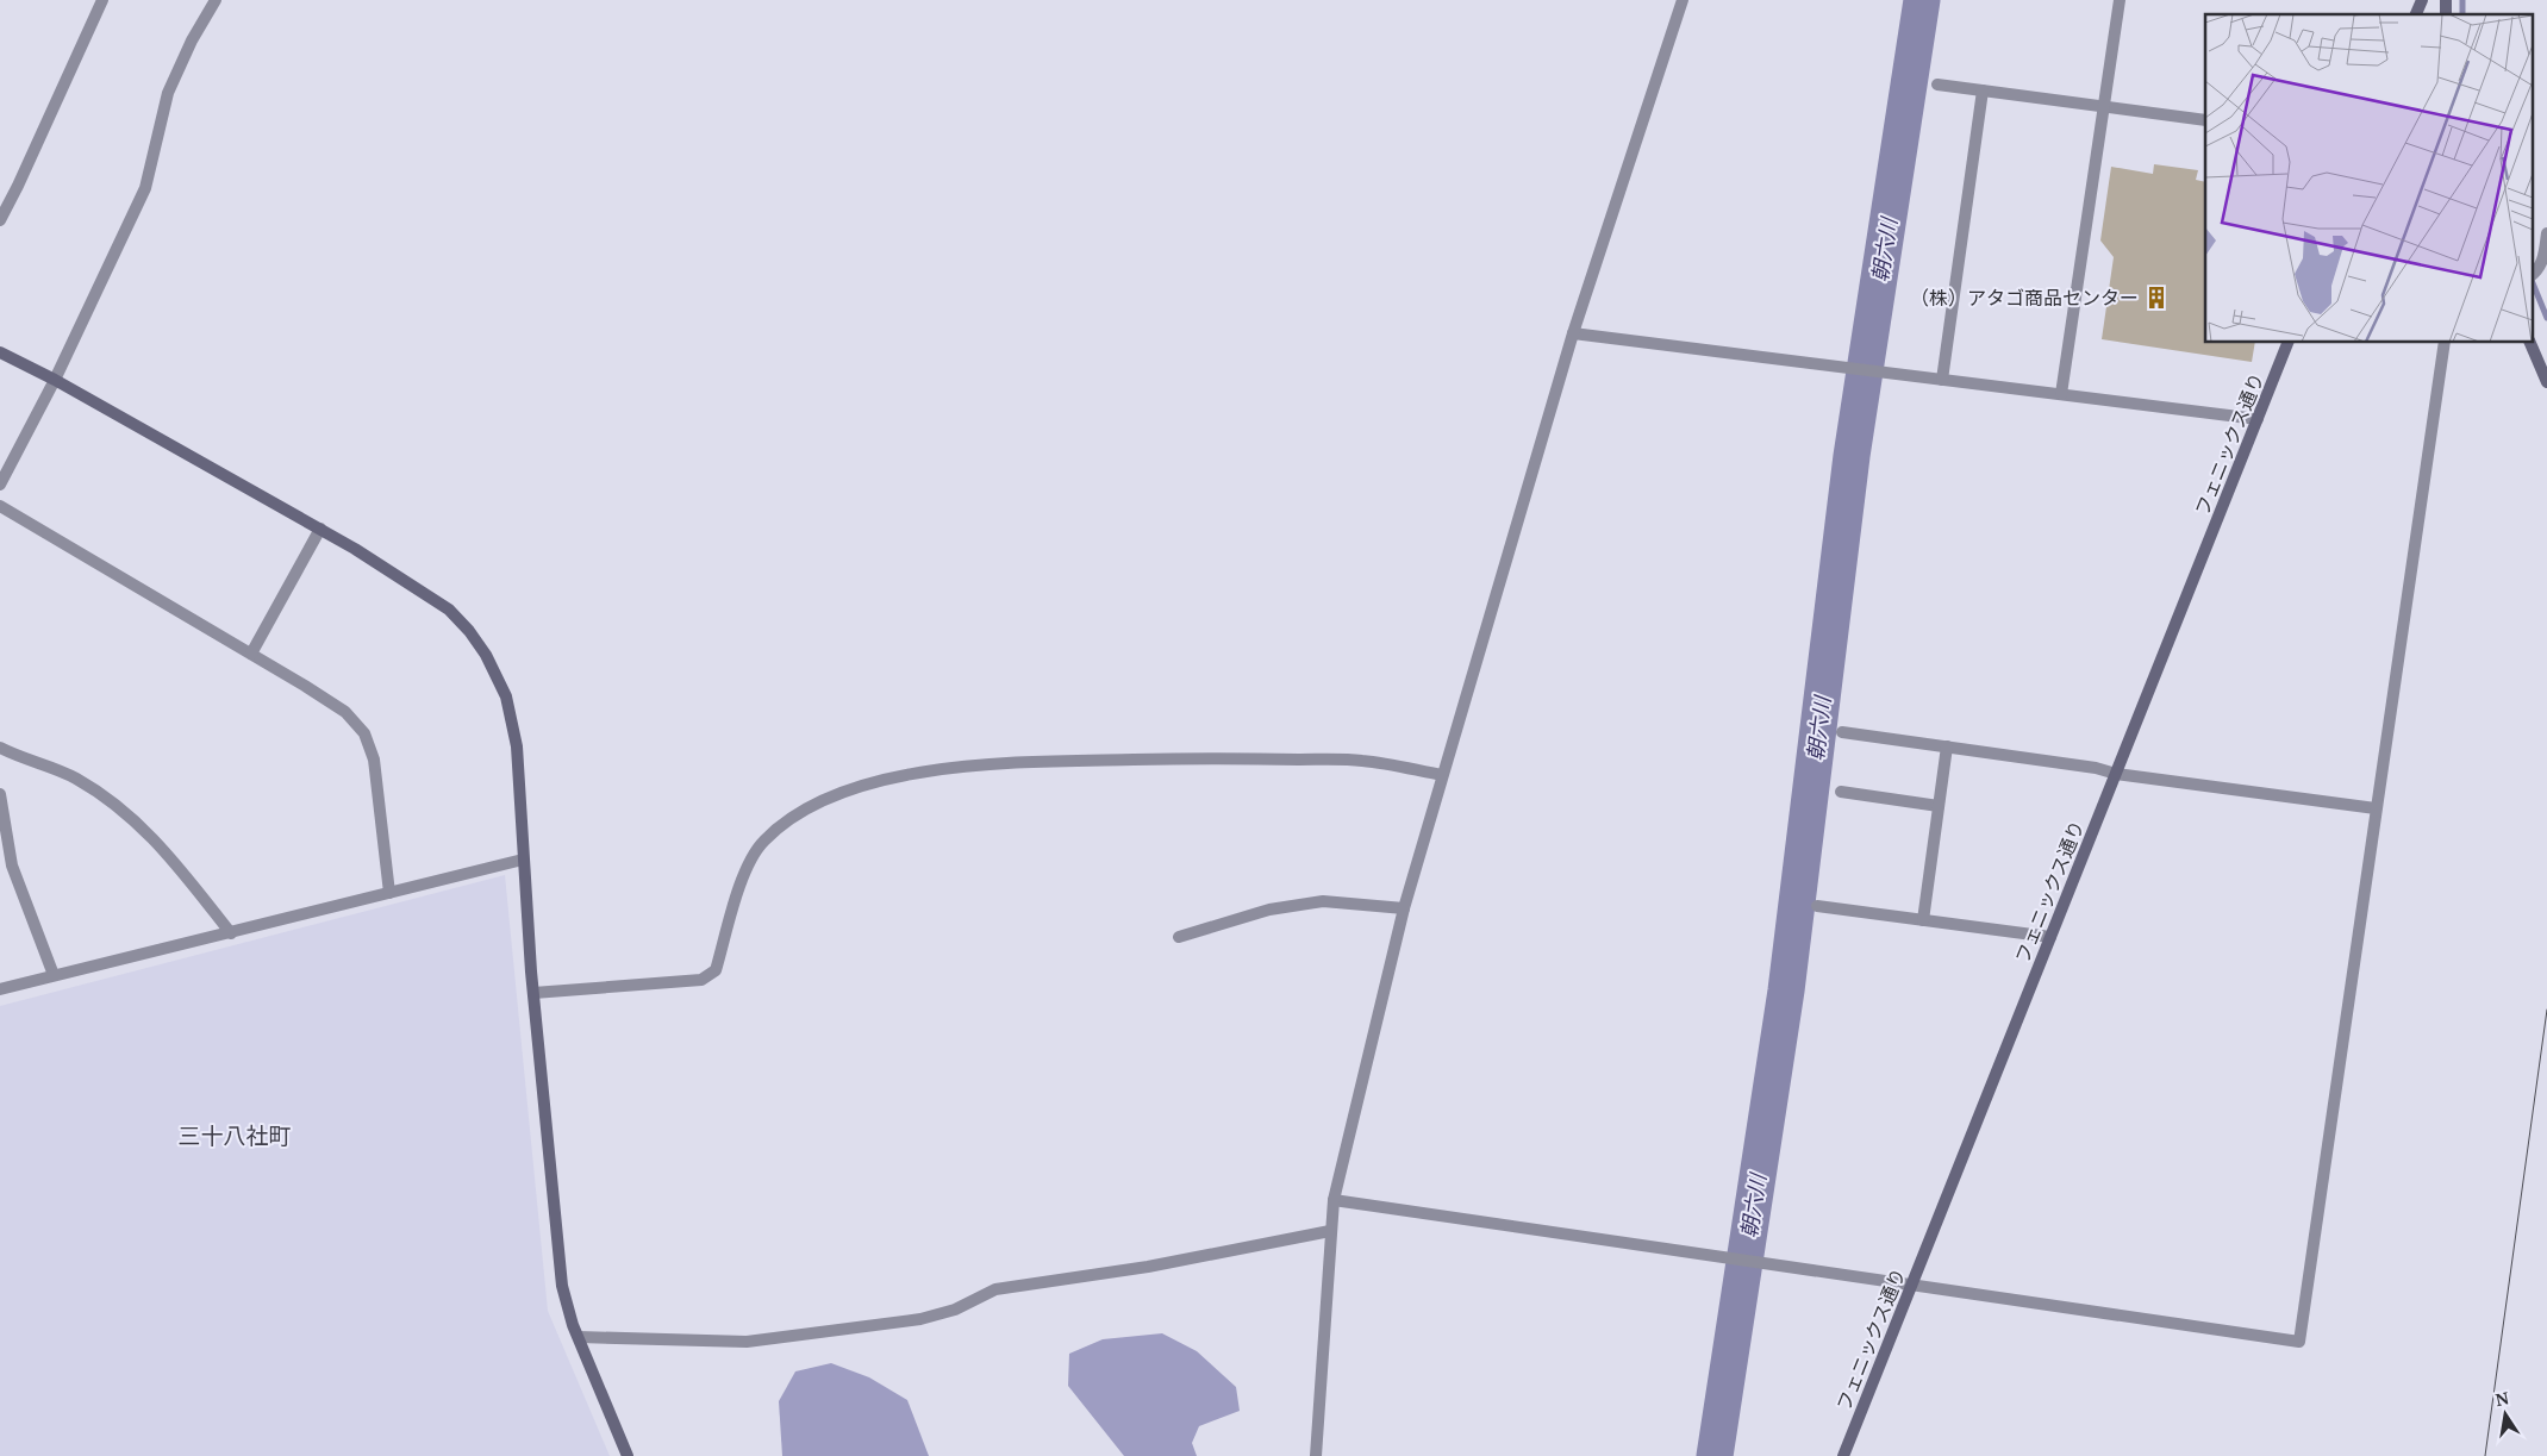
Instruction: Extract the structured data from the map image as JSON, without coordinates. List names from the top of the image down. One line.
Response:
{"streets":{"street":["フェニックス通り"]},"districts":["三十八社町"],"water":["朝六川"],"places":{"building":["（株）アタゴ商品センター"]},"north":"top"}
